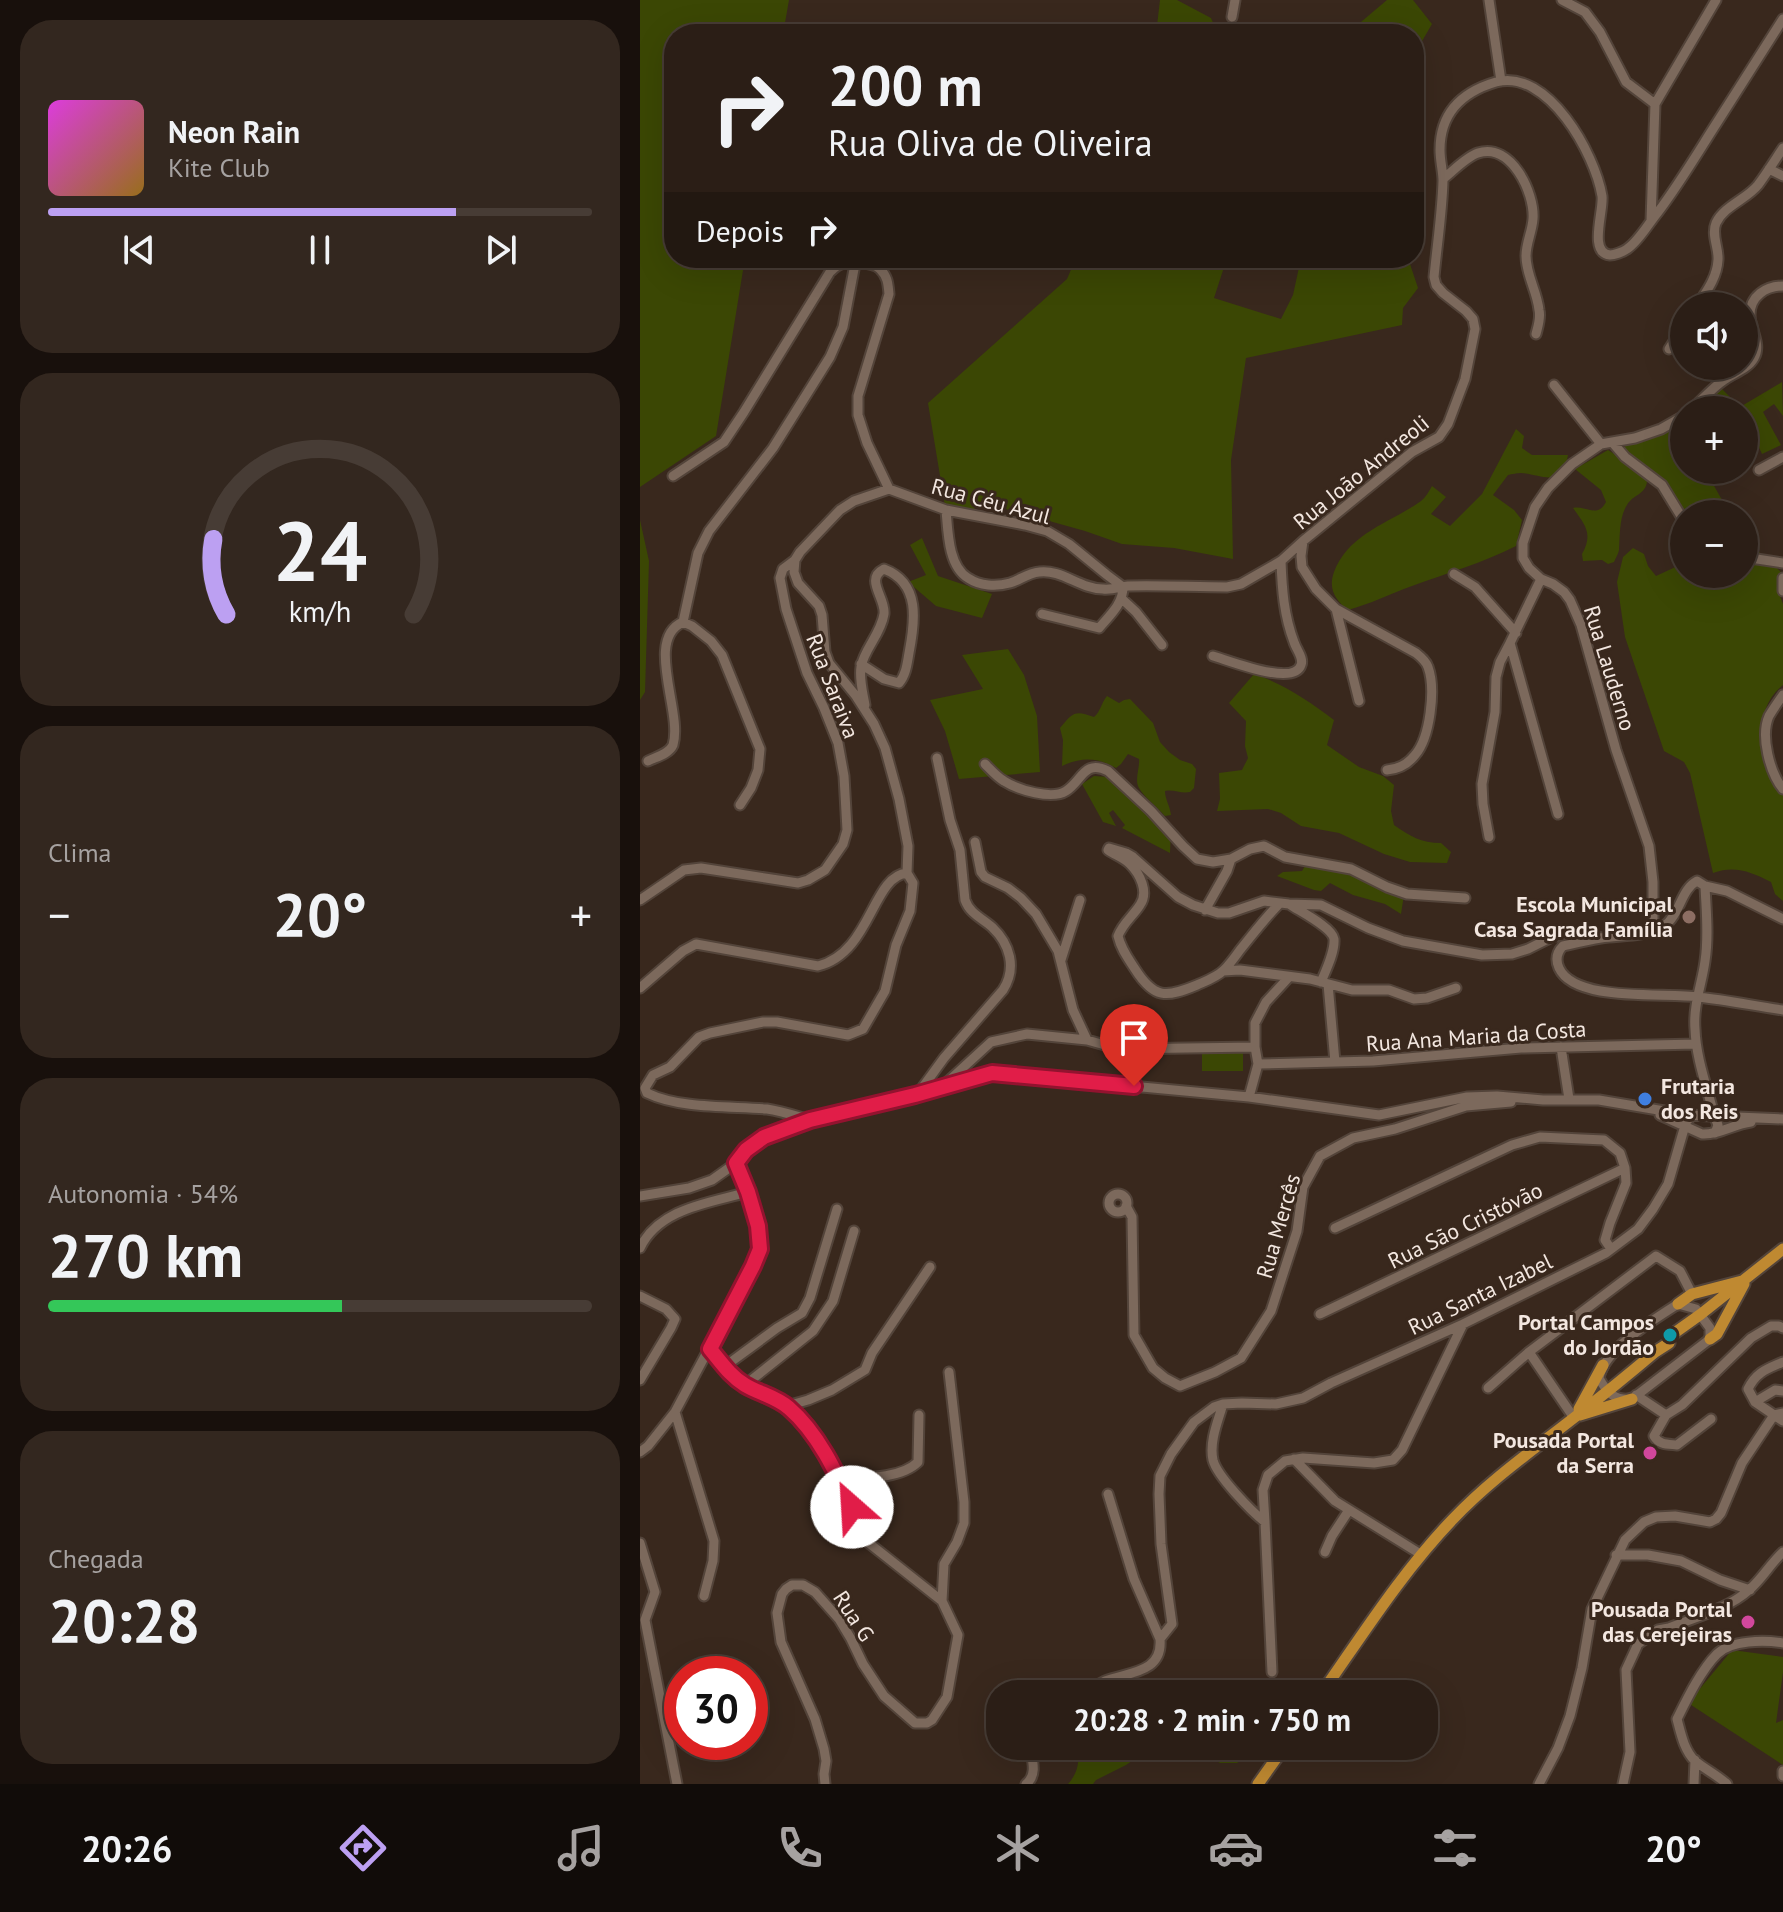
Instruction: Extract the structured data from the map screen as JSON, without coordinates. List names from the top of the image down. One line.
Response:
{"streets":{"street":["Rua João Andreoli","Rua Céu Azul","Rua Lauderno","Rua Saraiva","Rua Ana Maria da Costa","Rua São Cristóvão","Rua Mercês","Rua Santa Izabel","Rua G"]},"crossings":[["Rua João Andreoli","Rua Céu Azul"]],"places":["Escola Municipal Casa Sagrada Família","Frutaria dos Reis","Portal Campos do Jordão","Pousada Portal da Serra","Pousada Portal das Cerejeiras"],"page":{"turn":["200 m","Rua Oliva de Oliveira"],"song":["Neon Rain","Kite Club"],"then":"Depois","map_buttons":["+","−"],"tile":["Clima",["Autonomia · 54%","270 km"],["Chegada","20:28"]],"heat":["−","20°","+"],"limit":"30","trip":"20:28 · 2 min · 750 m","tabs":["20:26","20°"],"gauge":["24","km/h"]}}
